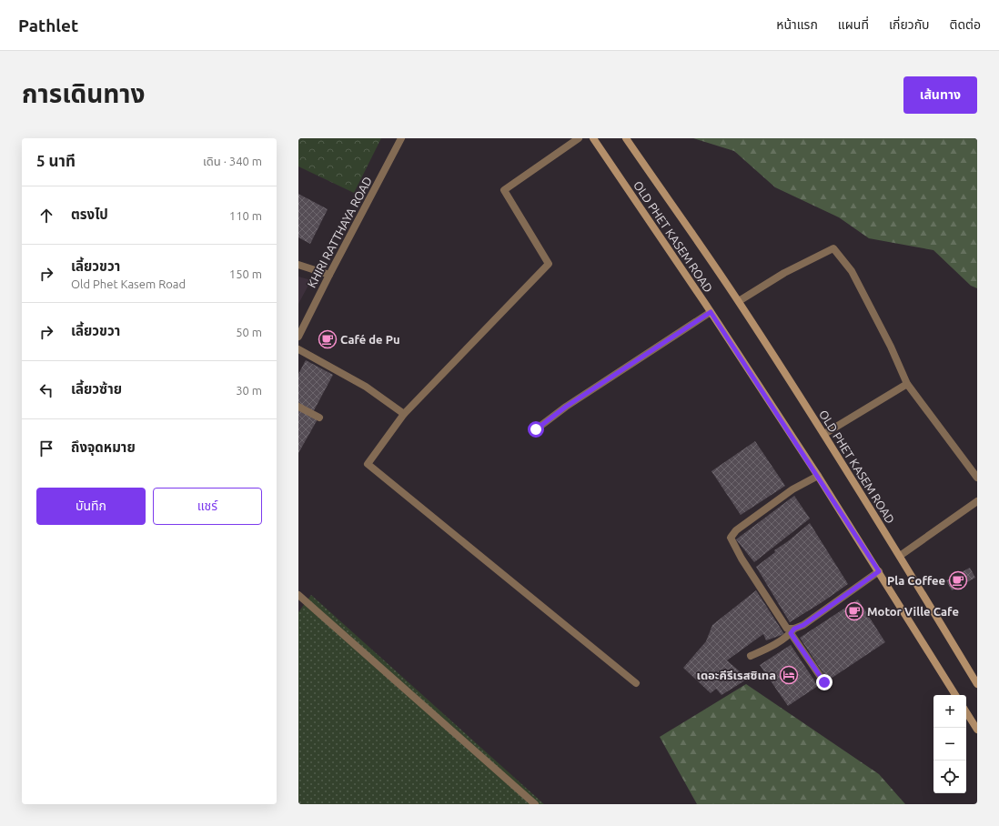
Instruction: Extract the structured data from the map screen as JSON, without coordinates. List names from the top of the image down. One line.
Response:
{"streets":{"main road":["OLD PHET KASEM ROAD"],"street":["KHIRI RATTHAYA ROAD"]},"places":{"cafe":["Café de Pu","Pla Coffee","Motor Ville Cafe"],"hotel":["เดอะคีรีเรสซิเทล"]},"page":{"header":"Pathlet","nav":["หน้าแรก","แผนที่","เกี่ยวกับ","ติดต่อ"],"title":"การเดินทาง","buttons":["เส้นทาง",["บันทึก","แชร์"]],"heading":["5 นาที","เดิน · 340 m"],"list":[["ตรงไป","110 m"],["เลี้ยวขวา","Old Phet Kasem Road","150 m"],["เลี้ยวขวา","50 m"],["เลี้ยวซ้าย","30 m"],"ถึงจุดหมาย"],"map_buttons":["+","−"]}}
